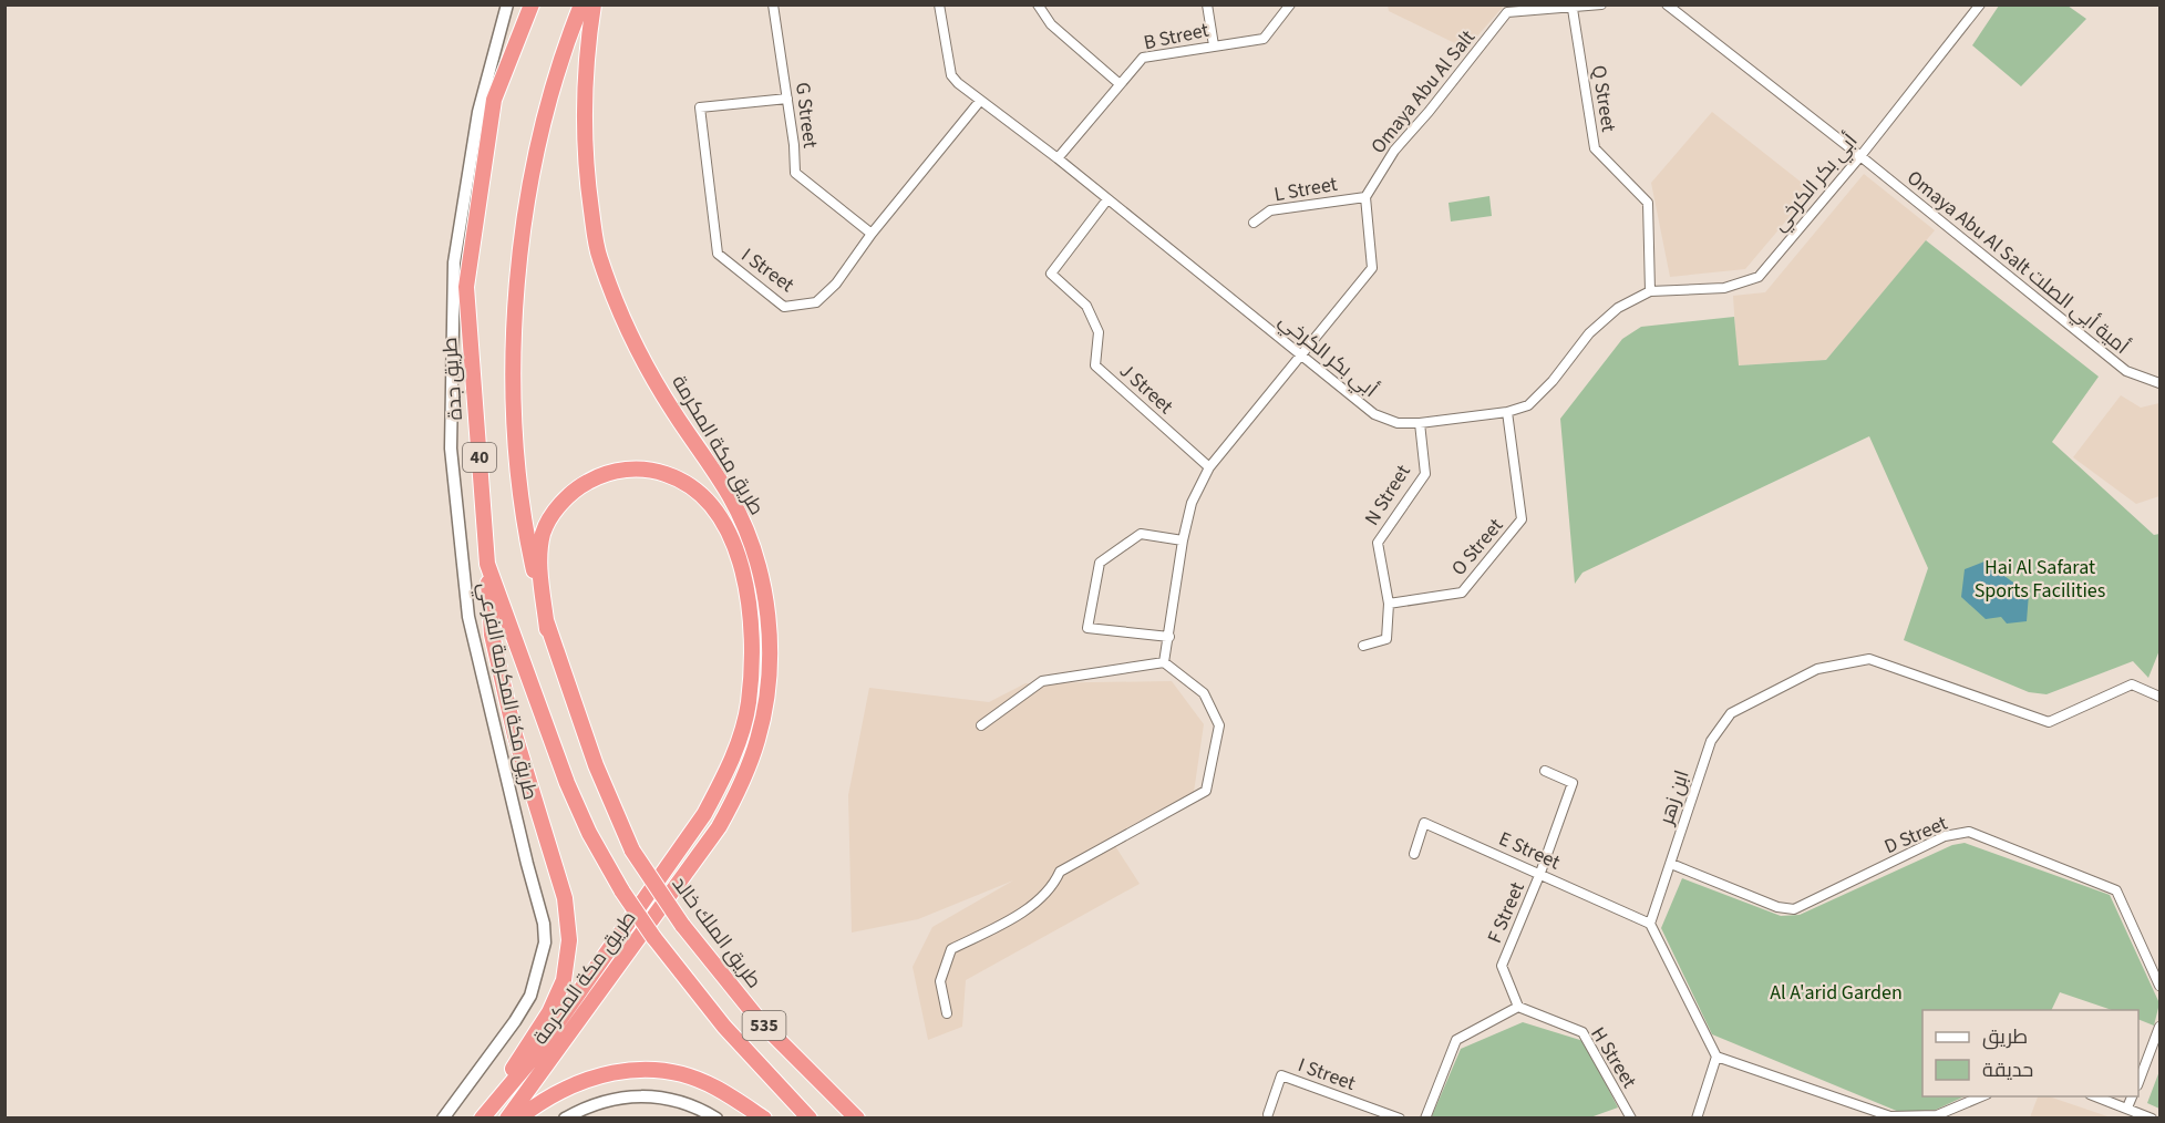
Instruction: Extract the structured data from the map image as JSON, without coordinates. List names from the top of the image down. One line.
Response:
{"streets":{"highway":["طريق جدة","طريق مكة المكرمة","40","طريق الملك خالد","535"],"street":["B Street","Omaya Abu Al Salt","Q Street","G Street","أبي بكر الكرخي","L Street","Omaya Abu Al Salt أمية أبي الصلت","I Street","J Street","N Street","O Street","طريق مكة المكرمة الفرعي","ابن زهر","D Street","E Street","F Street","H Street"]},"crossings":[["B Street","أبي بكر الكرخي"],["Omaya Abu Al Salt","Q Street"],["Omaya Abu Al Salt","L Street"],["Q Street","أبي بكر الكرخي"],["G Street","I Street"],["أبي بكر الكرخي","Omaya Abu Al Salt أمية أبي الصلت"],["أبي بكر الكرخي","I Street"],["أبي بكر الكرخي","J Street"],["أبي بكر الكرخي","N Street"],["أبي بكر الكرخي","O Street"],["طريق جدة","535"],["طريق مكة المكرمة","40"],["طريق مكة المكرمة","طريق الملك خالد"],["40","طريق الملك خالد"],["N Street","O Street"],["ابن زهر","D Street"],["ابن زهر","E Street"],["E Street","F Street"],["F Street","H Street"]],"parks":["Hai Al Safarat Sports Facilities","Al A'arid Garden"],"legend":["طريق","حديقة"]}
